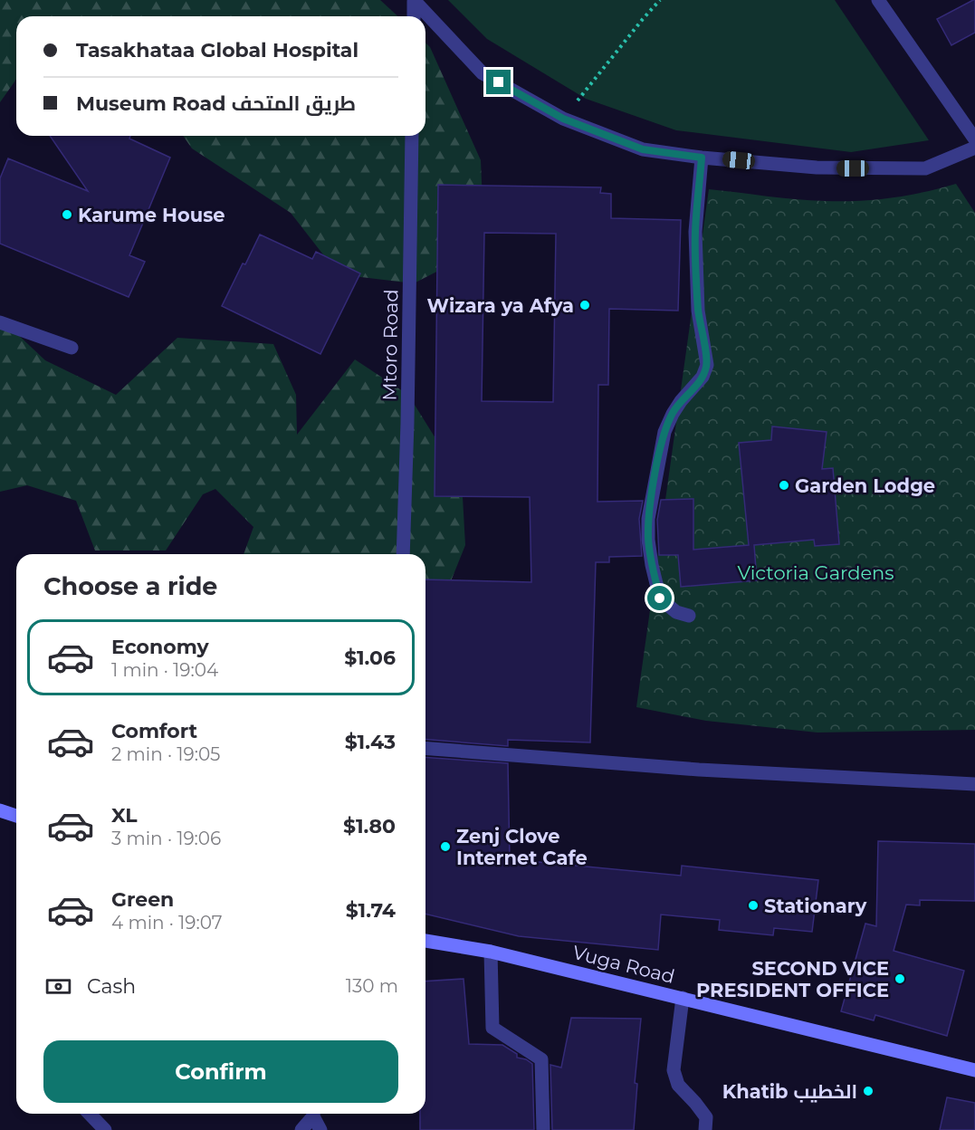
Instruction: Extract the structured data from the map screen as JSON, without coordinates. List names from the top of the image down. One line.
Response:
{"streets":{"main road":["Vuga Road"],"street":["Mtoro Road"]},"parks":["Victoria Gardens"],"places":["Karume House","Wizara ya Afya","Garden Lodge","Zenj Clove Internet Cafe","Stationary","SECOND VICE PRESIDENT OFFICE","Khatib الخطيب"],"page":{"banner":["Tasakhataa Global Hospital","Museum Road طريق المتحف"],"heading":"Choose a ride","list":[{"name":"Economy","note":"1 min · 19:04","value":"$1.06"},{"name":"Comfort","note":"2 min · 19:05","value":"$1.43"},{"name":"XL","note":"3 min · 19:06","value":"$1.80"},{"name":"Green","note":"4 min · 19:07","value":"$1.74"}],"pay":["Cash","130 m"],"buttons":"Confirm"}}
